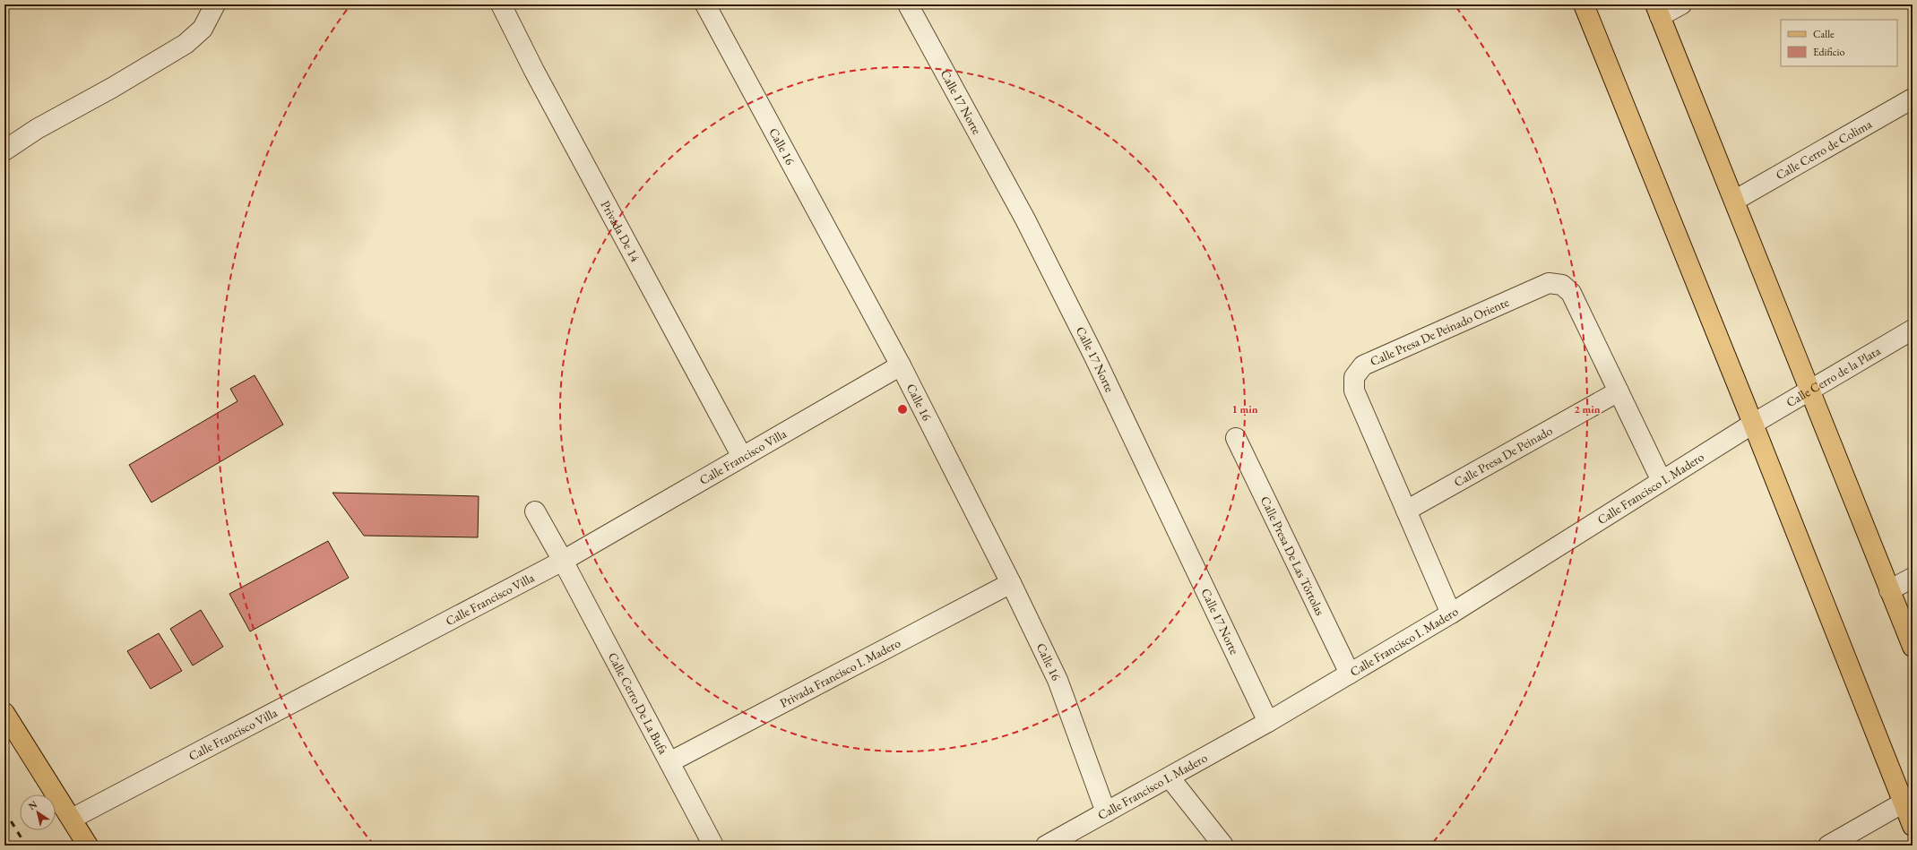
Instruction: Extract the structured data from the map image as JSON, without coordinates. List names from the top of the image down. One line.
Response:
{"streets":{"street":["Calle 17 Norte","Calle 16","Calle Cerro de Colima","Privada De 14","Calle Presa De Peinado Oriente","Calle Cerro de la Plata","Calle Francisco Villa","Calle Presa De Peinado","Calle Francisco I. Madero","Calle Presa De Las Tórtolas","Privada Francisco I. Madero","Calle Cerro De La Bufa"]},"crossings":[["Calle 17 Norte","Calle Francisco I. Madero"],["Calle 16","Calle Francisco Villa"],["Calle 16","Calle Francisco I. Madero"],["Calle 16","Privada Francisco I. Madero"],["Privada De 14","Calle Francisco Villa"],["Calle Presa De Peinado Oriente","Calle Presa De Peinado"],["Calle Presa De Peinado Oriente","Calle Francisco I. Madero"],["Calle Cerro de la Plata","Calle Francisco I. Madero"],["Calle Francisco Villa","Calle Cerro De La Bufa"],["Calle Francisco I. Madero","Calle Presa De Las Tórtolas"],["Privada Francisco I. Madero","Calle Cerro De La Bufa"]],"legend":["Calle","Edificio"],"north":"top left","rings":["1 min","2 min"]}
